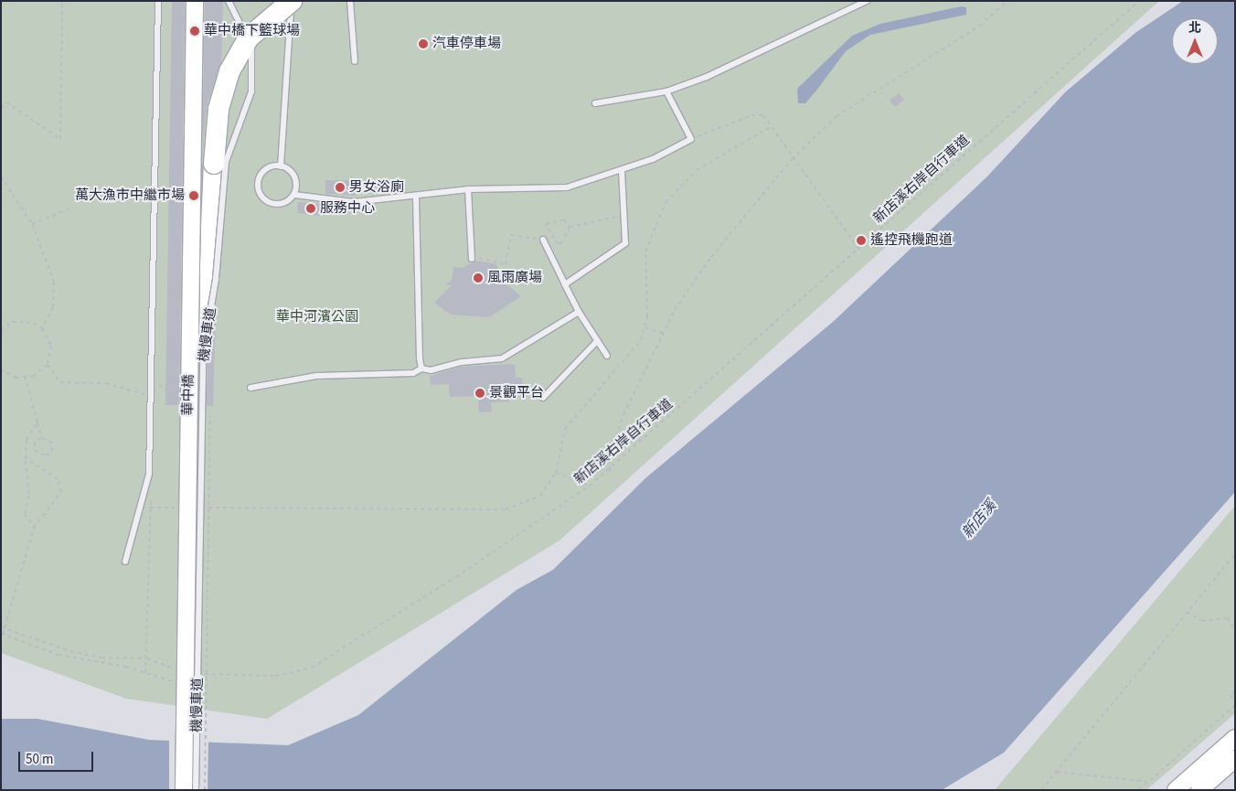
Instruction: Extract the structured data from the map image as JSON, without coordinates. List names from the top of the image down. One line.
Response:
{"streets":{"main road":["華中橋"],"lane":["機慢車道"],"path":["新店溪右岸自行車道"]},"water":["新店溪"],"parks":["華中河濱公園"],"places":["華中橋下籃球場","汽車停車場","男女浴廁","萬大漁市中繼市場","服務中心","遙控飛機跑道","風雨廣場","景觀平台"],"scale_bar":"50 m","north":"top"}
